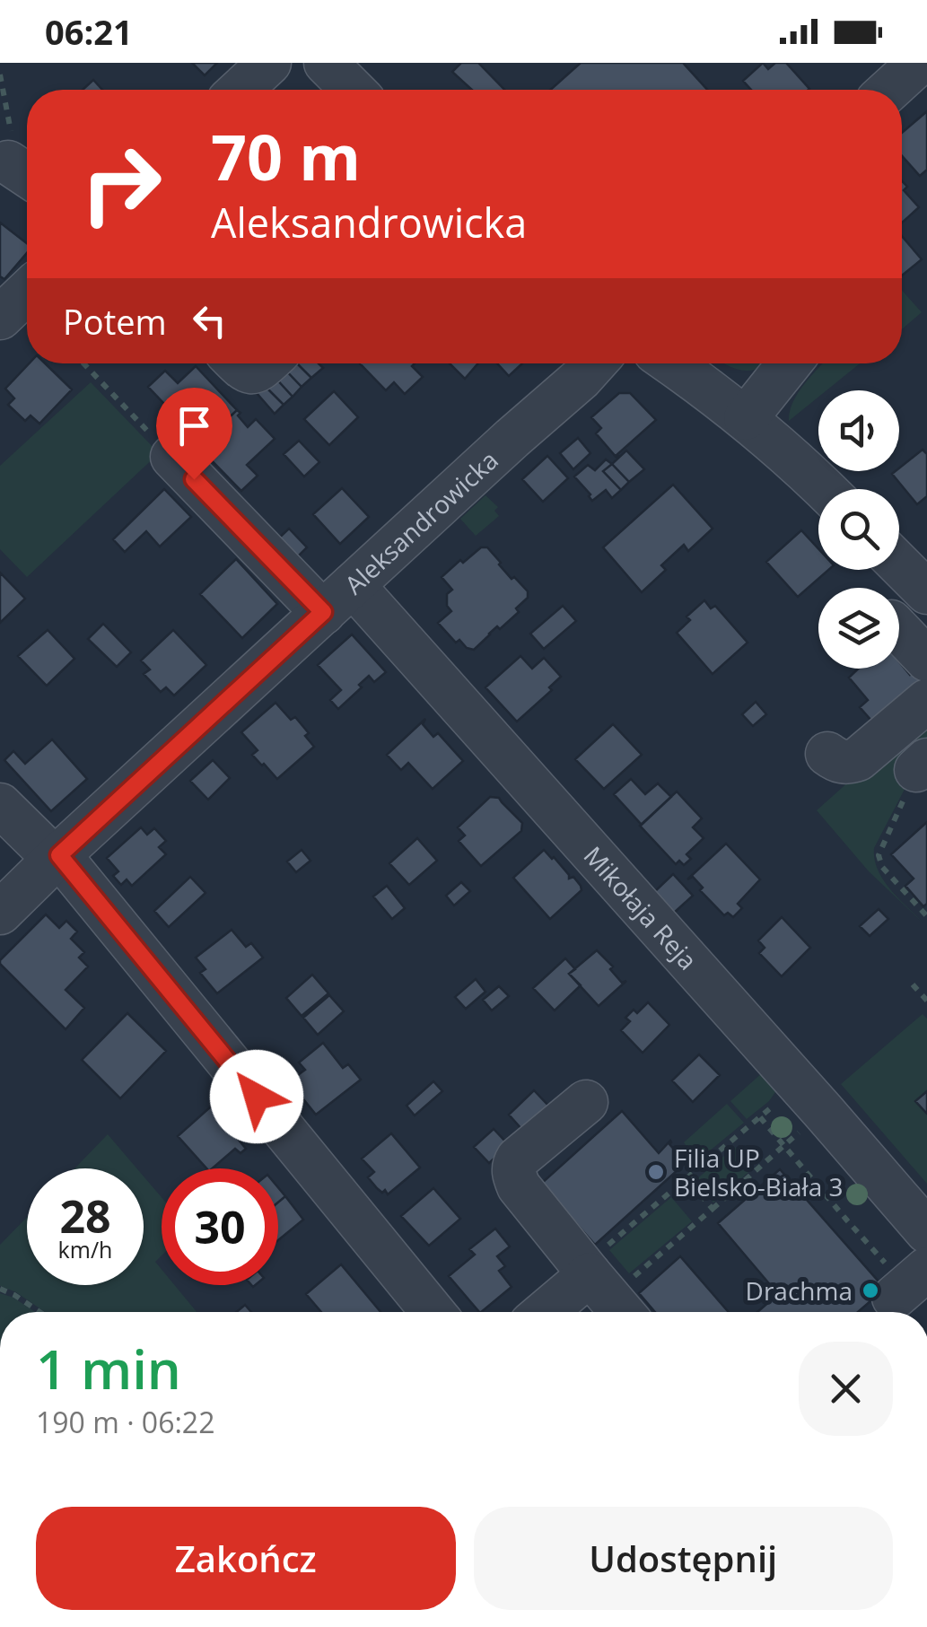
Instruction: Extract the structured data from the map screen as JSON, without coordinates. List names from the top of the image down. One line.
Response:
{"streets":{"street":["Aleksandrowicka","Mikołaja Reja"]},"crossings":[["Aleksandrowicka","Mikołaja Reja"]],"places":["Filia UP Bielsko-Biała 3","Drachma"],"page":{"status":"06:21","turn":["70 m","Aleksandrowicka"],"then":"Potem","speed":"28 km/h","limit":"30","heading":["1 min","190 m · 06:22"],"buttons":["Zakończ","Udostępnij"]}}
